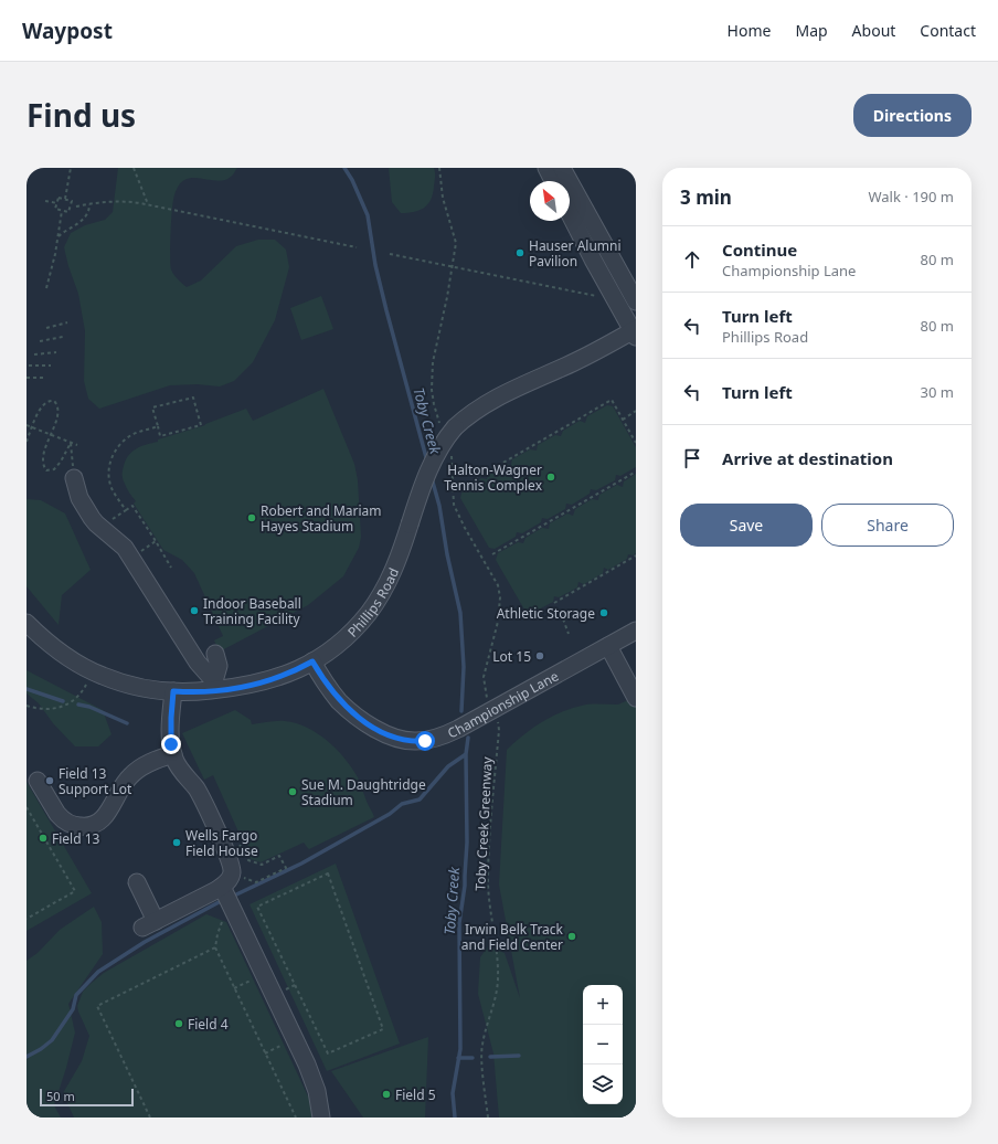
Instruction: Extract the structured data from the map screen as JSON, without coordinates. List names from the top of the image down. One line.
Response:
{"streets":{"street":["Phillips Road","Championship Lane"],"path":["Toby Creek Greenway"]},"crossings":[["Phillips Road","Championship Lane"]],"water":["Toby Creek"],"places":["Hauser Alumni Pavilion","Halton-Wagner Tennis Complex","Robert and Mariam Hayes Stadium","Indoor Baseball Training Facility","Athletic Storage","Lot 15","Field 13 Support Lot","Sue M. Daughtridge Stadium","Field 13","Wells Fargo Field House","Irwin Belk Track and Field Center","Field 4","Field 5"],"scale_bar":"50 m","north":"top left","page":{"header":"Waypost","nav":["Home","Map","About","Contact"],"title":"Find us","buttons":["Directions",["Save","Share"]],"heading":["3 min","Walk · 190 m"],"list":[["Continue","Championship Lane","80 m"],["Turn left","Phillips Road","80 m"],["Turn left","30 m"],"Arrive at destination"],"map_buttons":["+","−"],"scale":"50 m"}}
